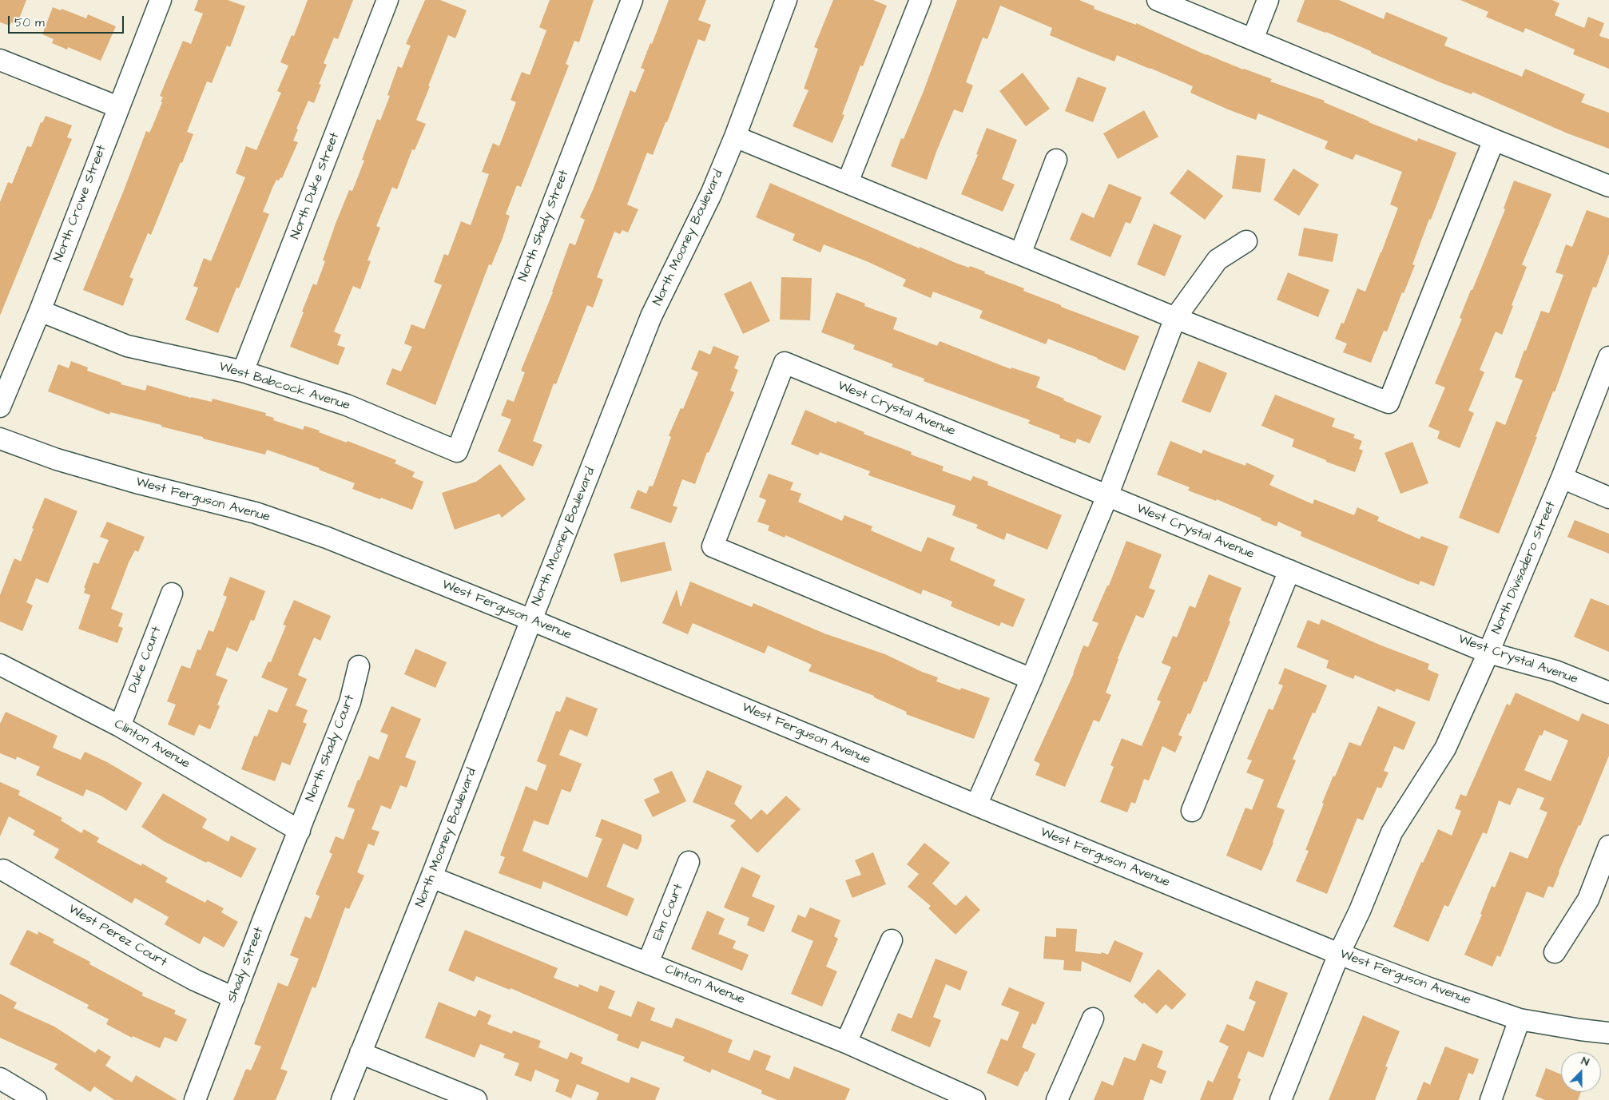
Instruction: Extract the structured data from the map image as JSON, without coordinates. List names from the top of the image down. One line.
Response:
{"streets":{"street":["North Duke Street","North Crowe Street","North Shady Street","North Mooney Boulevard","West Babcock Avenue","West Crystal Avenue","West Ferguson Avenue","North Divisadero Street","Duke Court","Clinton Avenue","North Shady Court","Elm Court","West Perez Court","Shady Street"]},"crossings":[["North Duke Street","West Babcock Avenue"],["North Crowe Street","West Babcock Avenue"],["North Shady Street","West Babcock Avenue"],["North Mooney Boulevard","West Ferguson Avenue"],["North Mooney Boulevard","Clinton Avenue"],["West Crystal Avenue","North Divisadero Street"],["West Ferguson Avenue","North Divisadero Street"],["Duke Court","Clinton Avenue"],["Clinton Avenue","North Shady Court"],["Clinton Avenue","Elm Court"],["Clinton Avenue","Shady Street"],["North Shady Court","Shady Street"],["West Perez Court","Shady Street"]],"scale_bar":"50 m","north":"top"}
